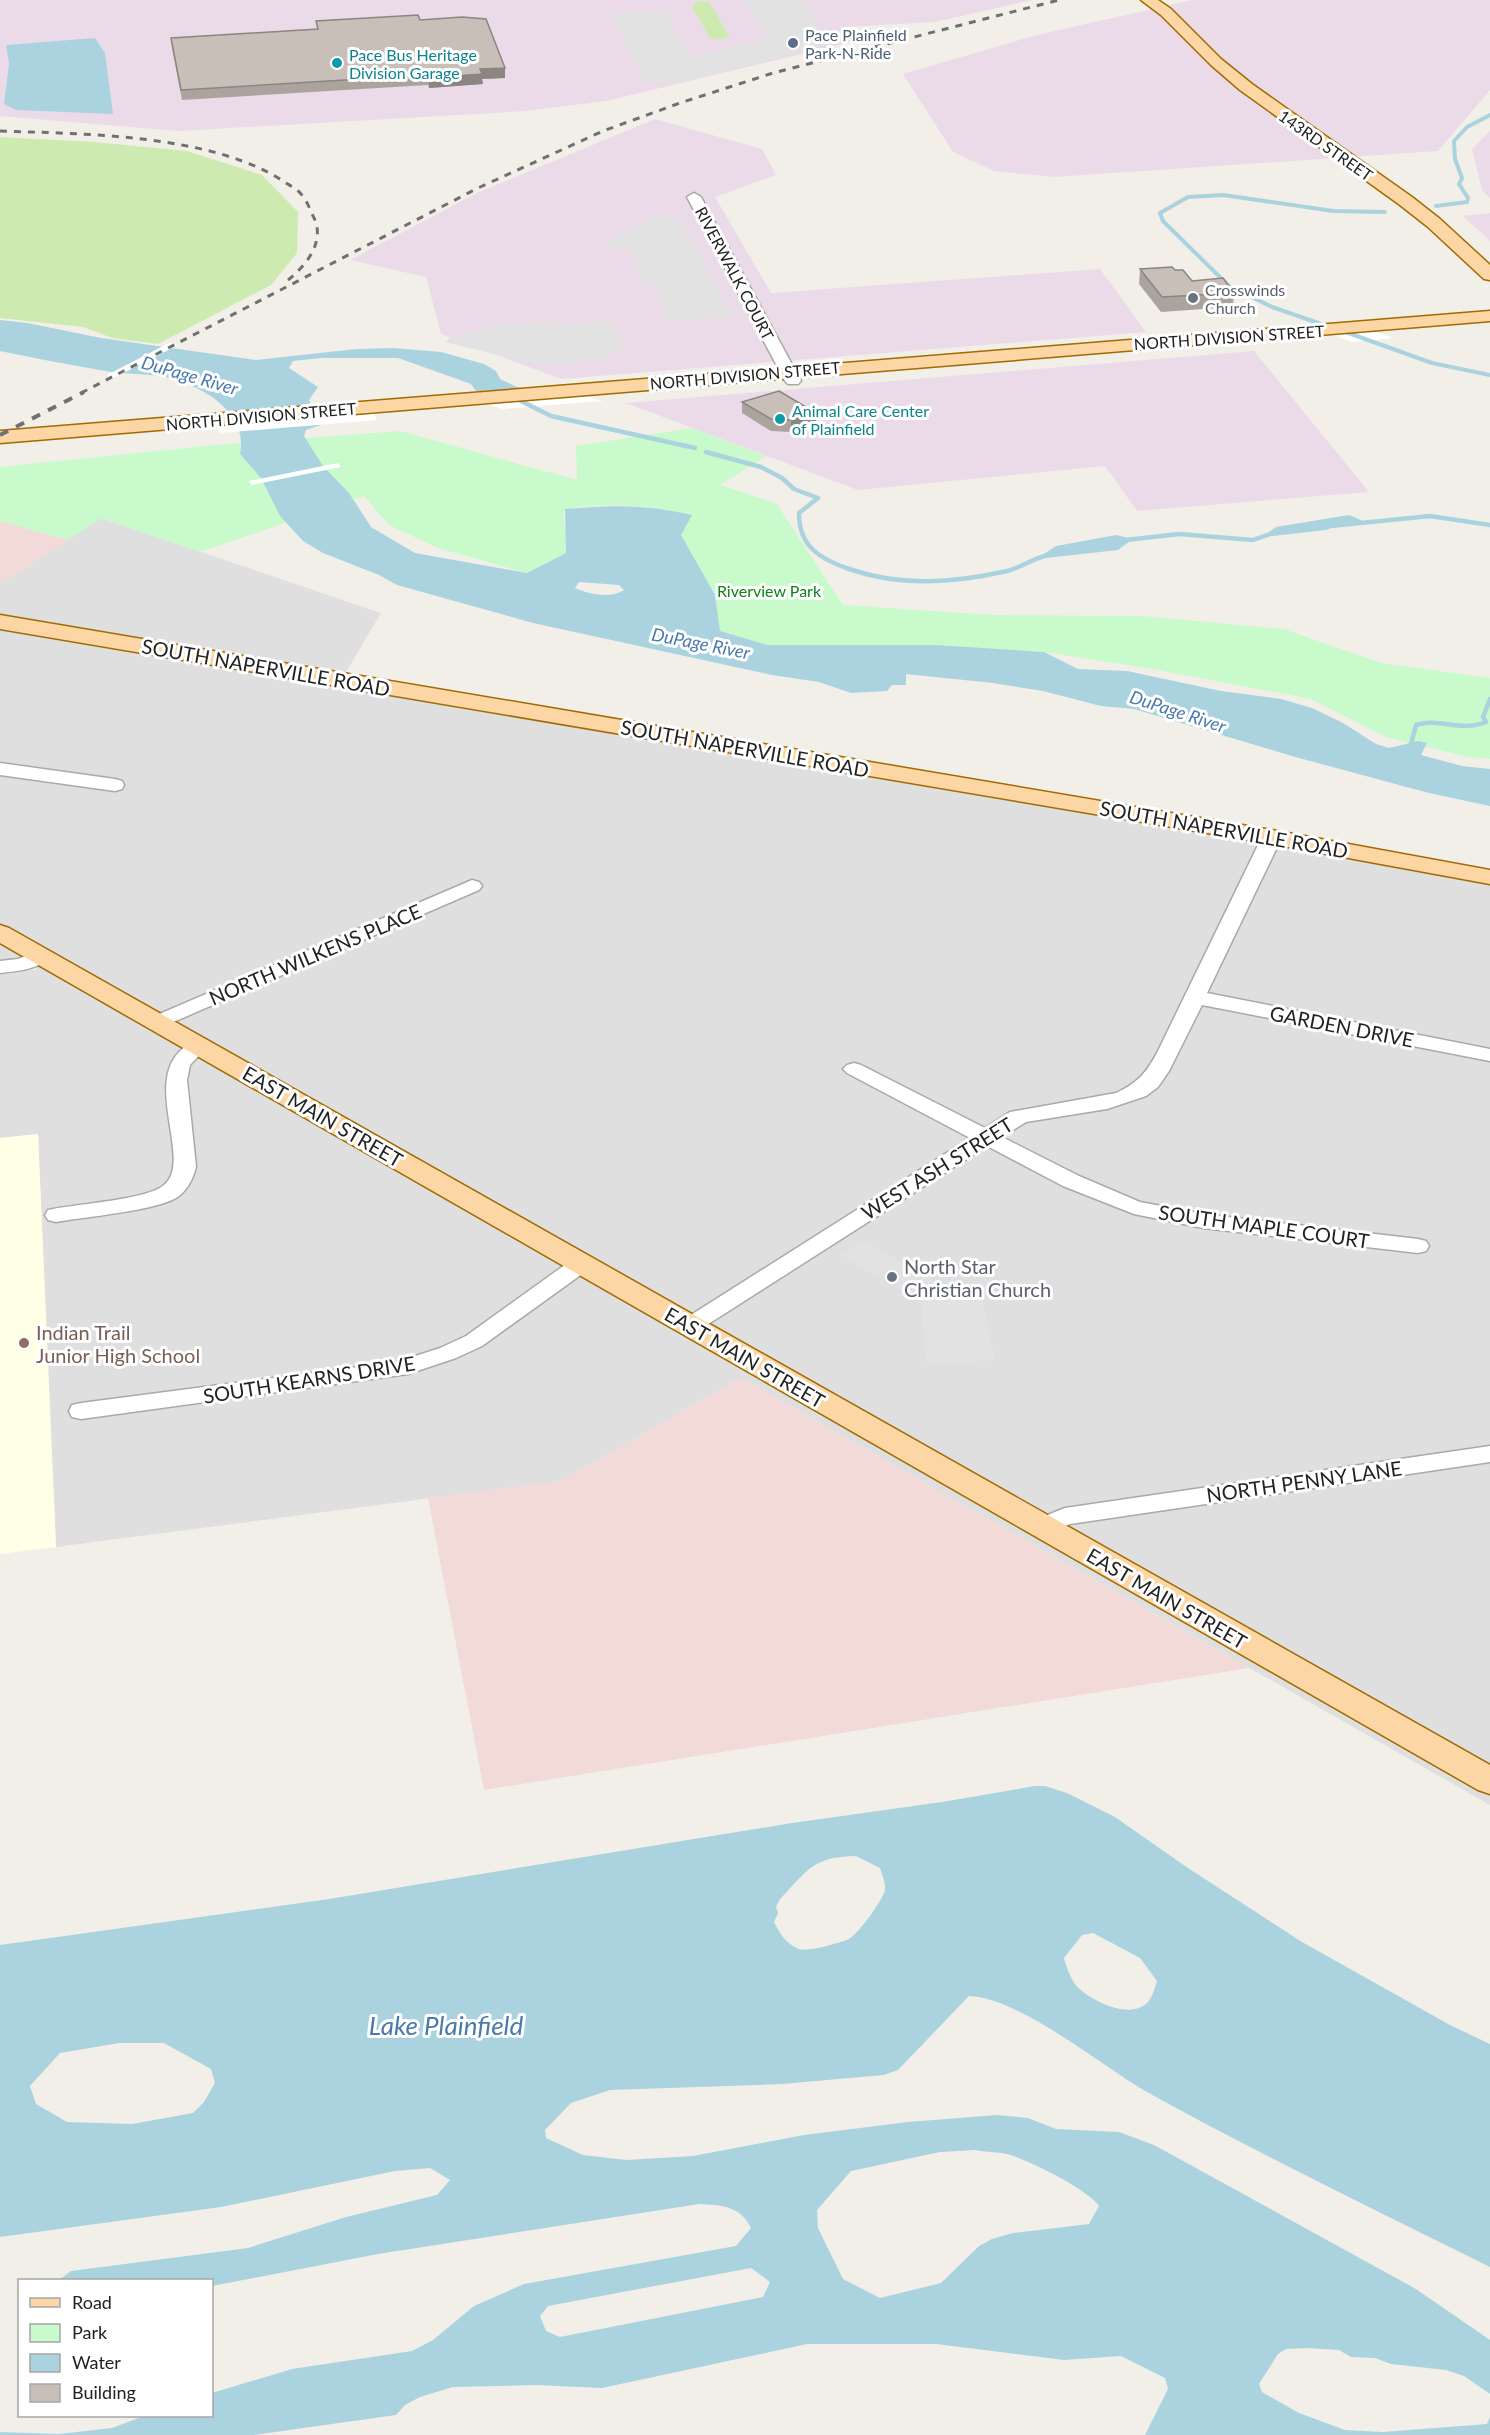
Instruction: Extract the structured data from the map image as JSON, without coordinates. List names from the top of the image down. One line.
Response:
{"streets":{"main road":["143RD STREET","NORTH DIVISION STREET","SOUTH NAPERVILLE ROAD","EAST MAIN STREET"],"street":["RIVERWALK COURT","NORTH WILKENS PLACE","GARDEN DRIVE","WEST ASH STREET","SOUTH MAPLE COURT","SOUTH KEARNS DRIVE","NORTH PENNY LANE"]},"crossings":[["RIVERWALK COURT","NORTH DIVISION STREET"],["SOUTH NAPERVILLE ROAD","WEST ASH STREET"],["NORTH WILKENS PLACE","EAST MAIN STREET"],["GARDEN DRIVE","WEST ASH STREET"],["EAST MAIN STREET","WEST ASH STREET"],["EAST MAIN STREET","SOUTH KEARNS DRIVE"],["EAST MAIN STREET","NORTH PENNY LANE"],["WEST ASH STREET","SOUTH MAPLE COURT"]],"water":["DuPage River","Lake Plainfield"],"parks":["Riverview Park"],"places":["Pace Plainfield Park-N-Ride","Pace Bus Heritage Division Garage","Crosswinds Church","Animal Care Center of Plainfield","North Star Christian Church","Indian Trail Junior High School"],"legend":["Road","Park","Water","Building"]}
